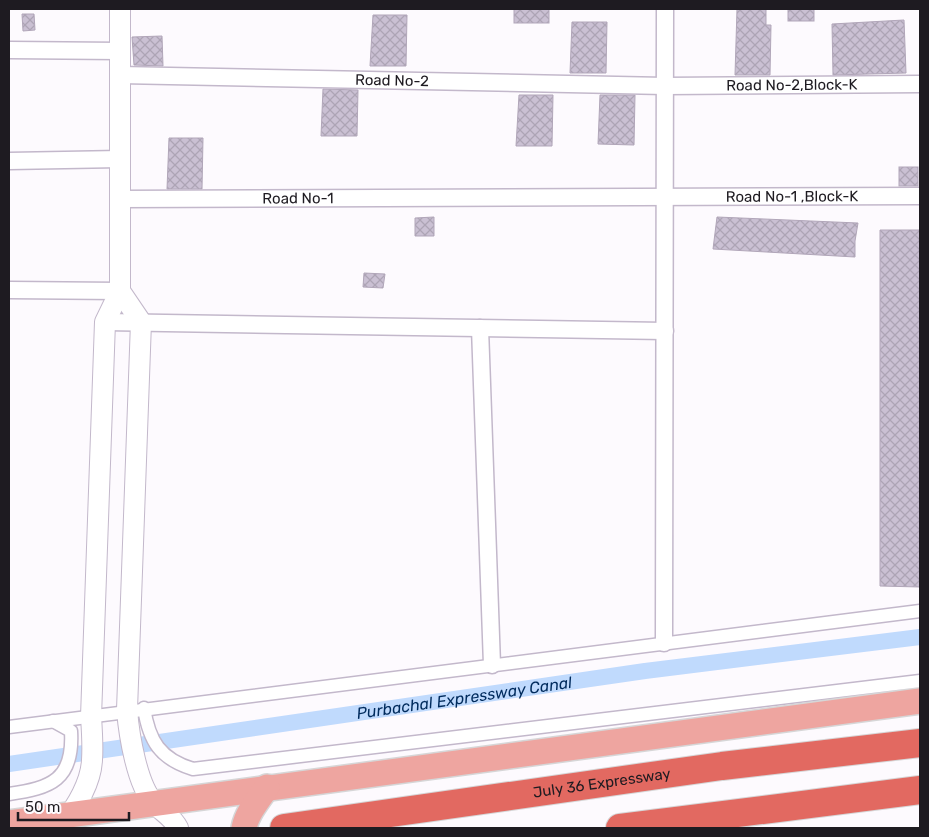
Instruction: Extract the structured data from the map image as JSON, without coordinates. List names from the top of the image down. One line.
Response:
{"streets":{"highway":["July 36 Expressway"],"street":["Road No-2","Road No-2,Block-K","Road No-1 ,Block-K","Road No-1"]},"crossings":[["Road No-2","Road No-2,Block-K"],["Road No-1 ,Block-K","Road No-1"]],"water":["Purbachal Expressway Canal"],"scale_bar":"50 m"}
